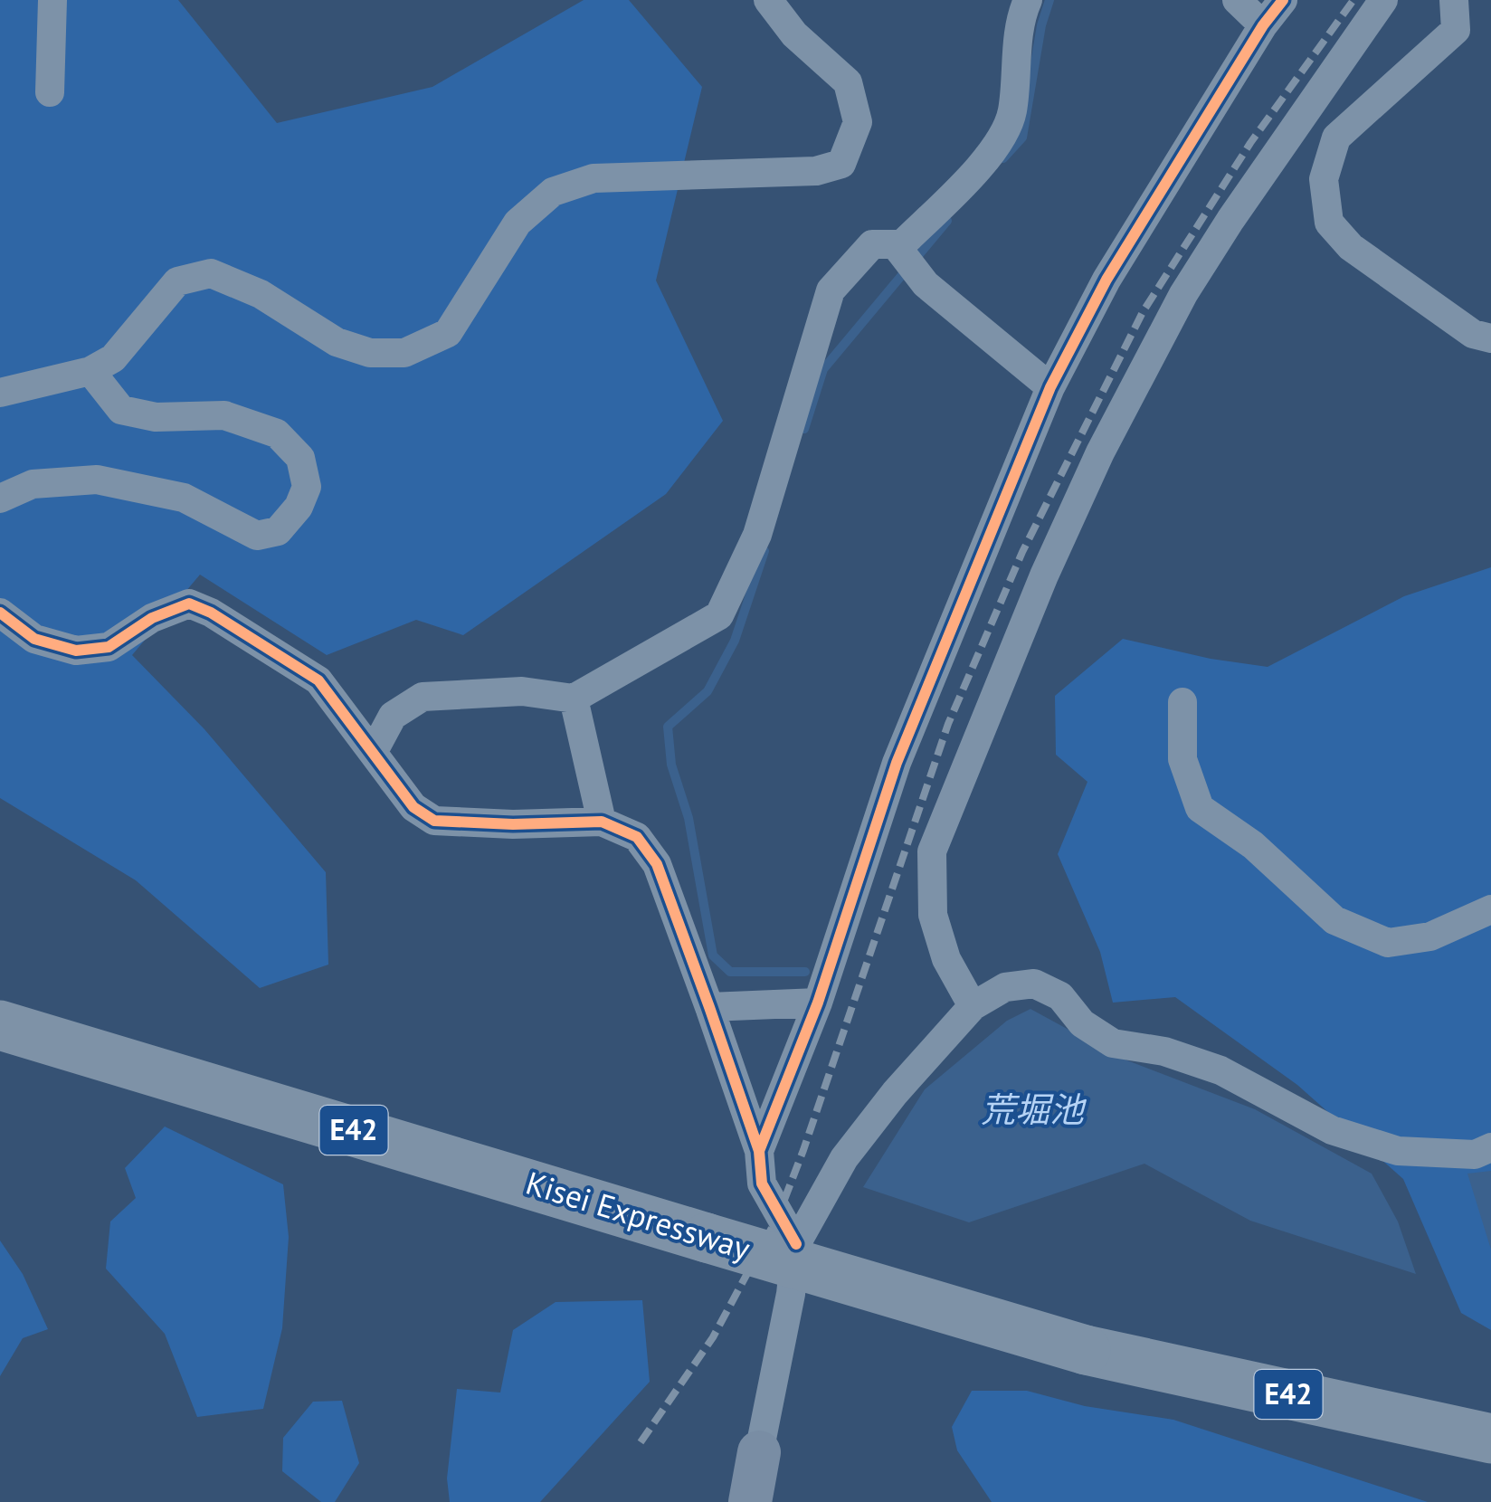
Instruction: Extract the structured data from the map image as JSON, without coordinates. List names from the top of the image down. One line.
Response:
{"streets":{"highway":["E42","Kisei Expressway"]},"water":["荒堀池"]}
